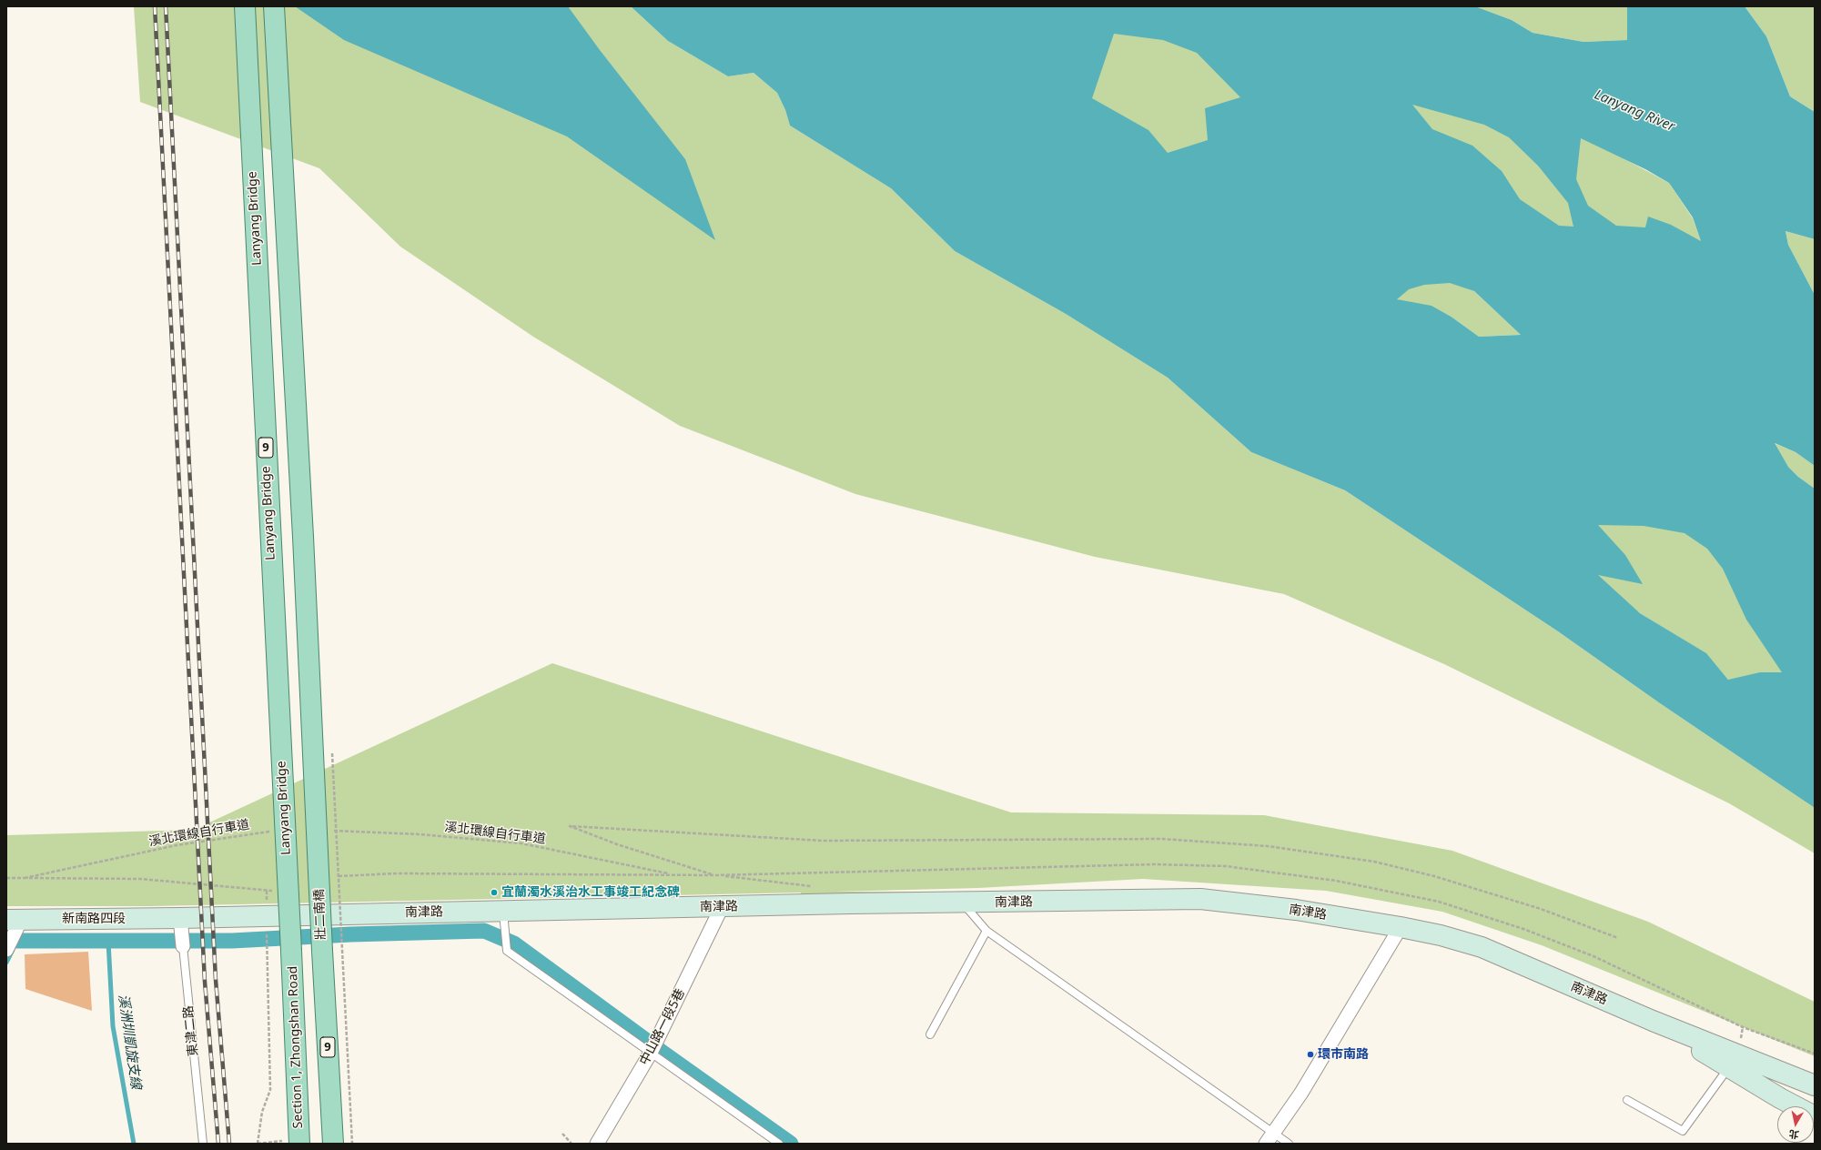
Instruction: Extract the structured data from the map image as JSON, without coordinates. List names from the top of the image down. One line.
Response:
{"streets":{"main road":["Lanyang Bridge","9","壯二南橋","Section 1, Zhongshan Road"],"street":["南津路","新南路四段","中山路一段5巷","東津二路"],"path":["溪北環線自行車道"]},"crossings":[["Lanyang Bridge","溪北環線自行車道"],["Lanyang Bridge","Section 1, Zhongshan Road"],["9","溪北環線自行車道"],["9","壯二南橋"],["溪北環線自行車道","壯二南橋"],["溪北環線自行車道","Section 1, Zhongshan Road"],["南津路","新南路四段"],["南津路","中山路一段5巷"],["南津路","東津二路"],["新南路四段","東津二路"]],"water":["Lanyang River","溪洲圳凱旋支線"],"places":["宜蘭濁水溪治水工事竣工紀念碑","環市南路"],"north":"bottom"}
